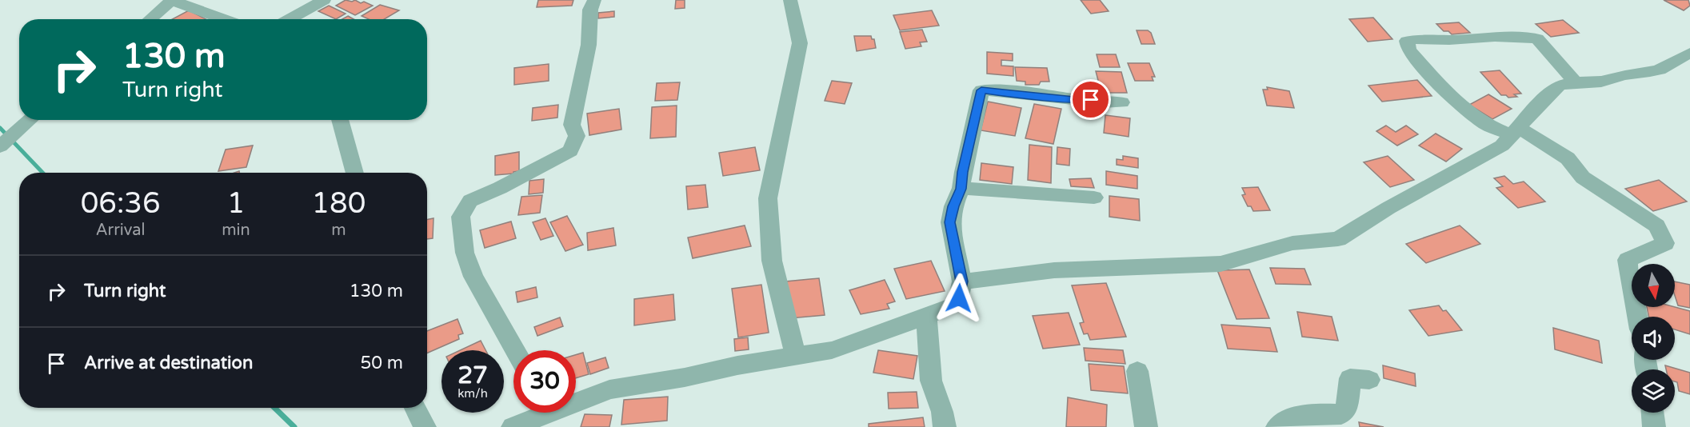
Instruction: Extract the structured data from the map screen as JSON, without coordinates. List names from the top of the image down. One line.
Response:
{"north":"bottom","page":{"turn":["130 m","Turn right"],"eta":["06:36","Arrival","1","min","180","m"],"list":[{"name":"Turn right","value":"130 m"},{"name":"Arrive at destination","value":"50 m"}],"speed":"27 km/h","limit":"30"}}
